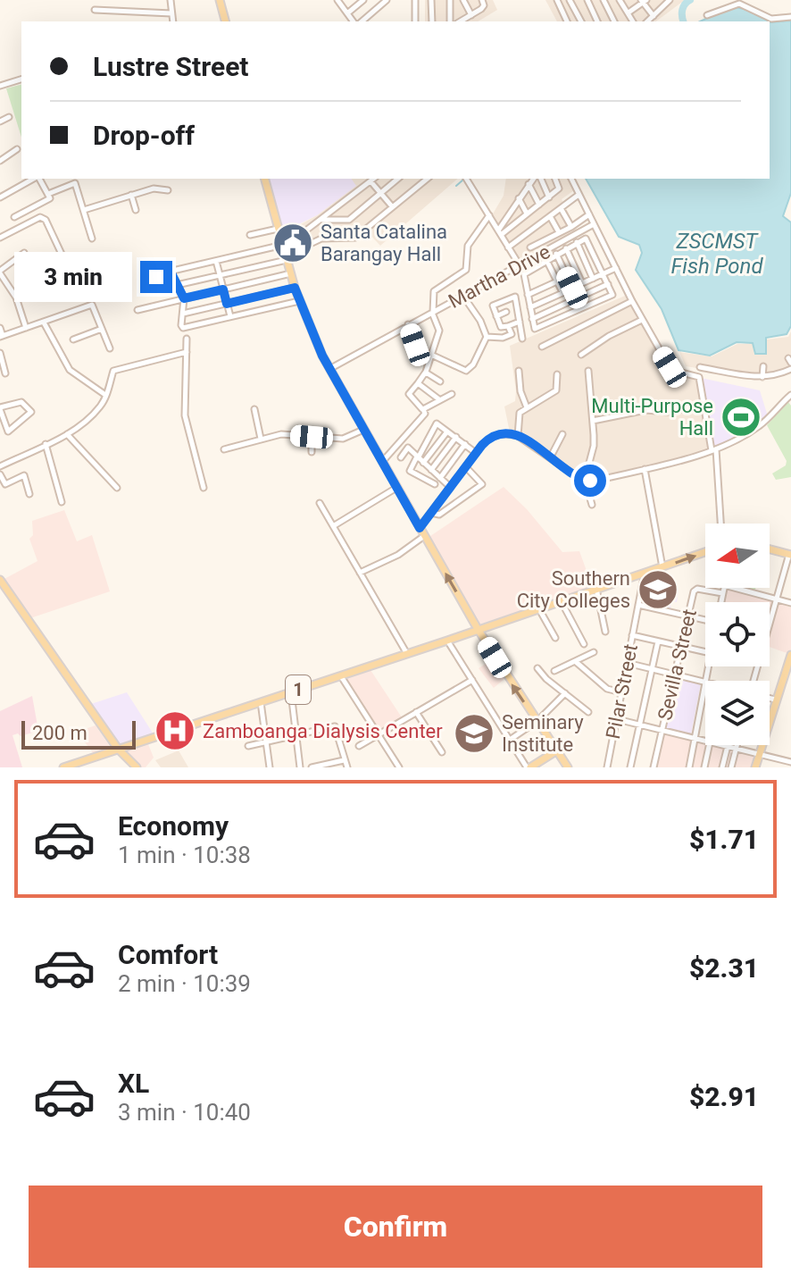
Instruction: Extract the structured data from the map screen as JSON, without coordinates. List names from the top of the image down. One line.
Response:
{"streets":{"main road":["1"],"street":["Martha Drive","Sevilla Street","Pilar Street"]},"water":["ZSCMST Fish Pond"],"places":{"public building":["Santa Catalina Barangay Hall"],"sports":["Multi-Purpose Hall"],"school or university":["Southern City Colleges","Seminary Institute"],"hospital":["Zamboanga Dialysis Center"]},"scale_bar":"200 m","north":"left","page":{"banner":["Lustre Street","Drop-off"],"bubble":"3 min","scale":"200 m","list":[{"name":"Economy","note":"1 min · 10:38","value":"$1.71"},{"name":"Comfort","note":"2 min · 10:39","value":"$2.31"},{"name":"XL","note":"3 min · 10:40","value":"$2.91"}],"buttons":"Confirm"}}
